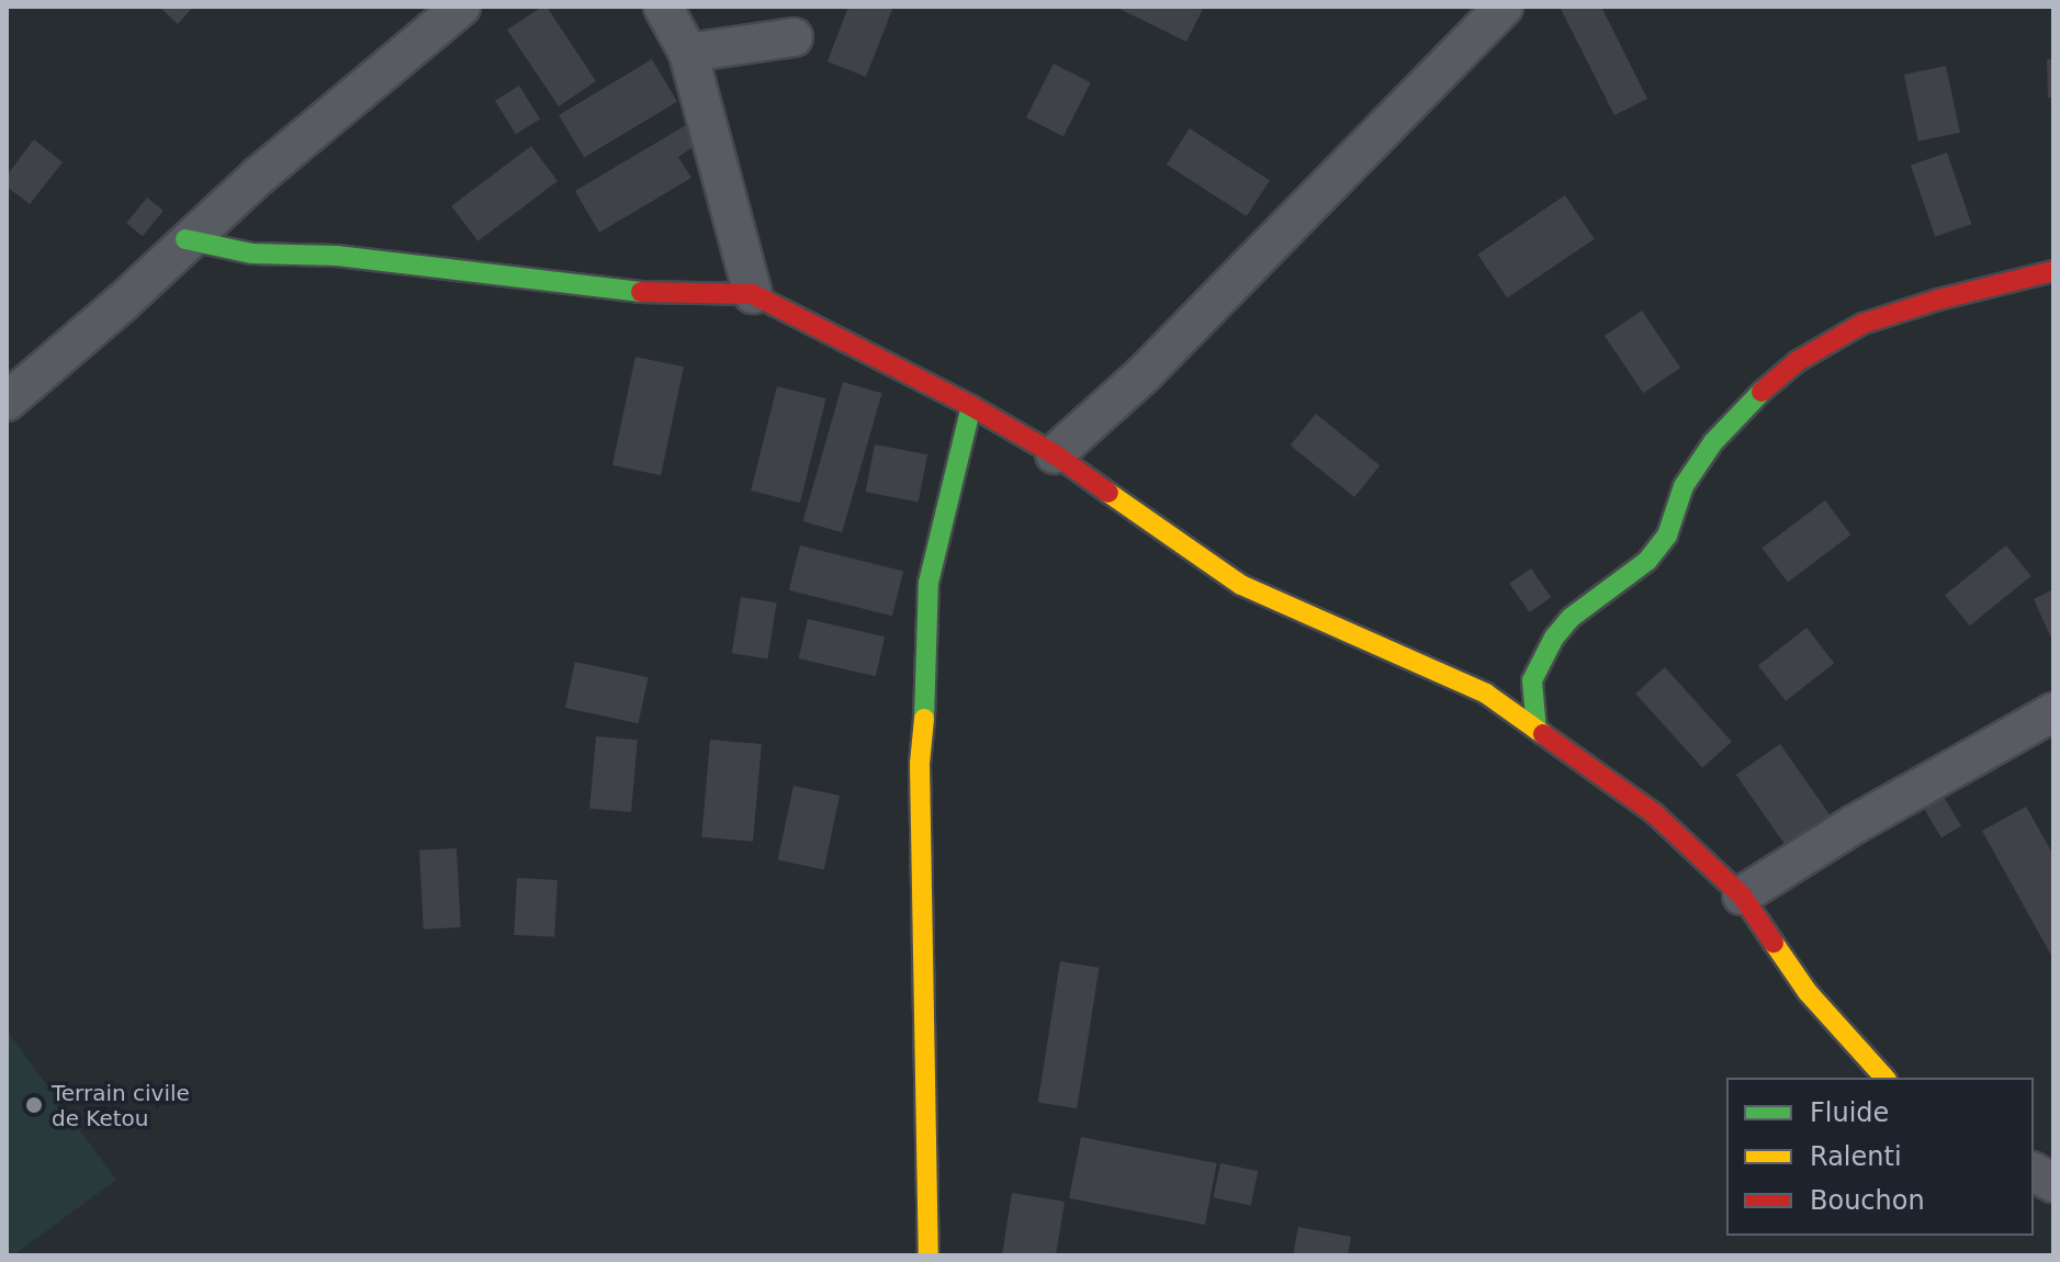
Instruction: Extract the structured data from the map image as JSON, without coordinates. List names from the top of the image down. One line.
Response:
{"places":["Terrain civile de Ketou"],"legend":["Fluide","Ralenti","Bouchon"]}
